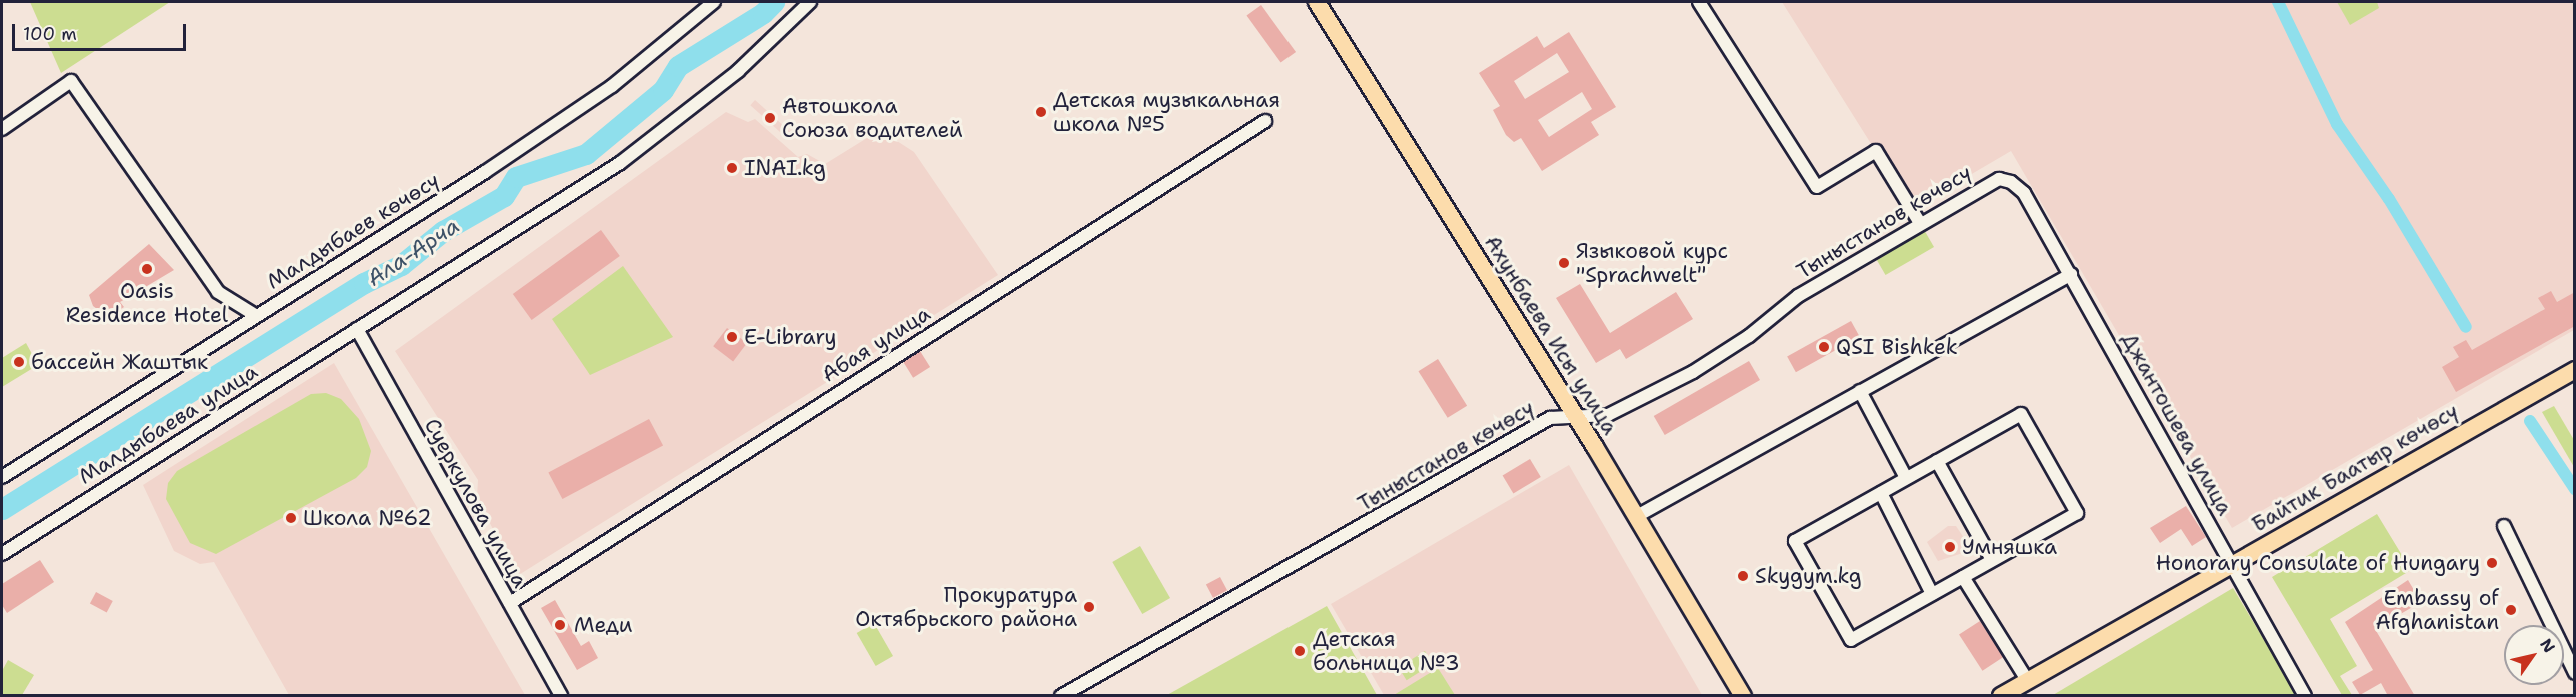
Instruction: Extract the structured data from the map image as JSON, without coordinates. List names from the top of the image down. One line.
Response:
{"streets":{"main road":["Ахунбаева Исы улица","Байтик Баатыр көчөсү"],"street":["Тыныстанов көчөсү","Малдыбаев көчөсү","Абая улица","Малдыбаева улица","Джантошева улица","Суеркулова улица"]},"crossings":[["Тыныстанов көчөсү","Ахунбаева Исы улица"],["Тыныстанов көчөсү","Джантошева улица"],["Абая улица","Суеркулова улица"],["Малдыбаева улица","Суеркулова улица"],["Джантошева улица","Байтик Баатыр көчөсү"]],"water":["Ала-Арча"],"places":["Детская музыкальная школа №5","Автошкола Союза водителей","INAI.kg","Языковой курс \"Sprachwelt\"","Oasis Residence Hotel","E-Library","QSI Bishkek","бассейн Жаштык","Школа №62","Умняшка","Honorary Consulate of Hungary","Skygym.kg","Прокуратура Октябрьского района","Embassy of Afghanistan","Меди","Детская больница №3"],"scale_bar":"100 m","north":"top right"}
